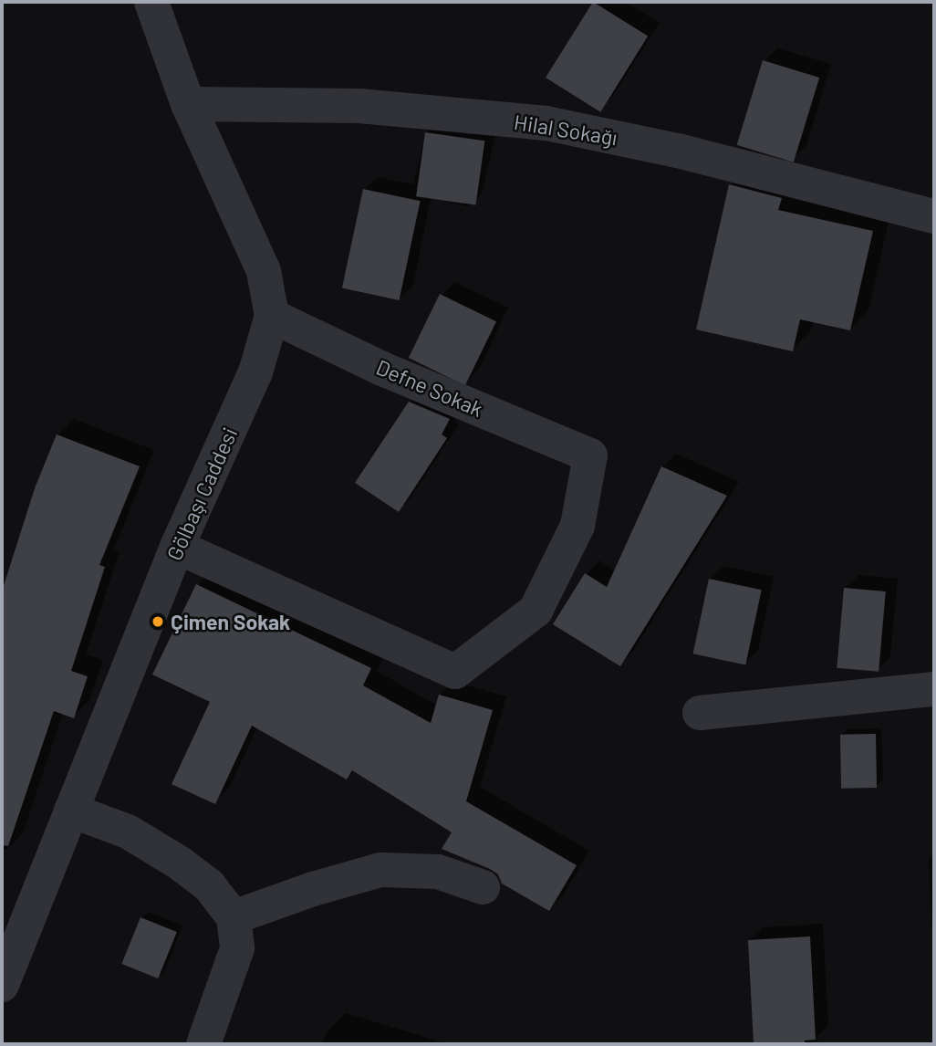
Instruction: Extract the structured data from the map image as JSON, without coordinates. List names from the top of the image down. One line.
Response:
{"streets":{"street":["Hilal Sokağı","Defne Sokak","Gölbaşı Caddesi"]},"crossings":[["Hilal Sokağı","Gölbaşı Caddesi"],["Defne Sokak","Gölbaşı Caddesi"]],"places":["Çimen Sokak"]}
